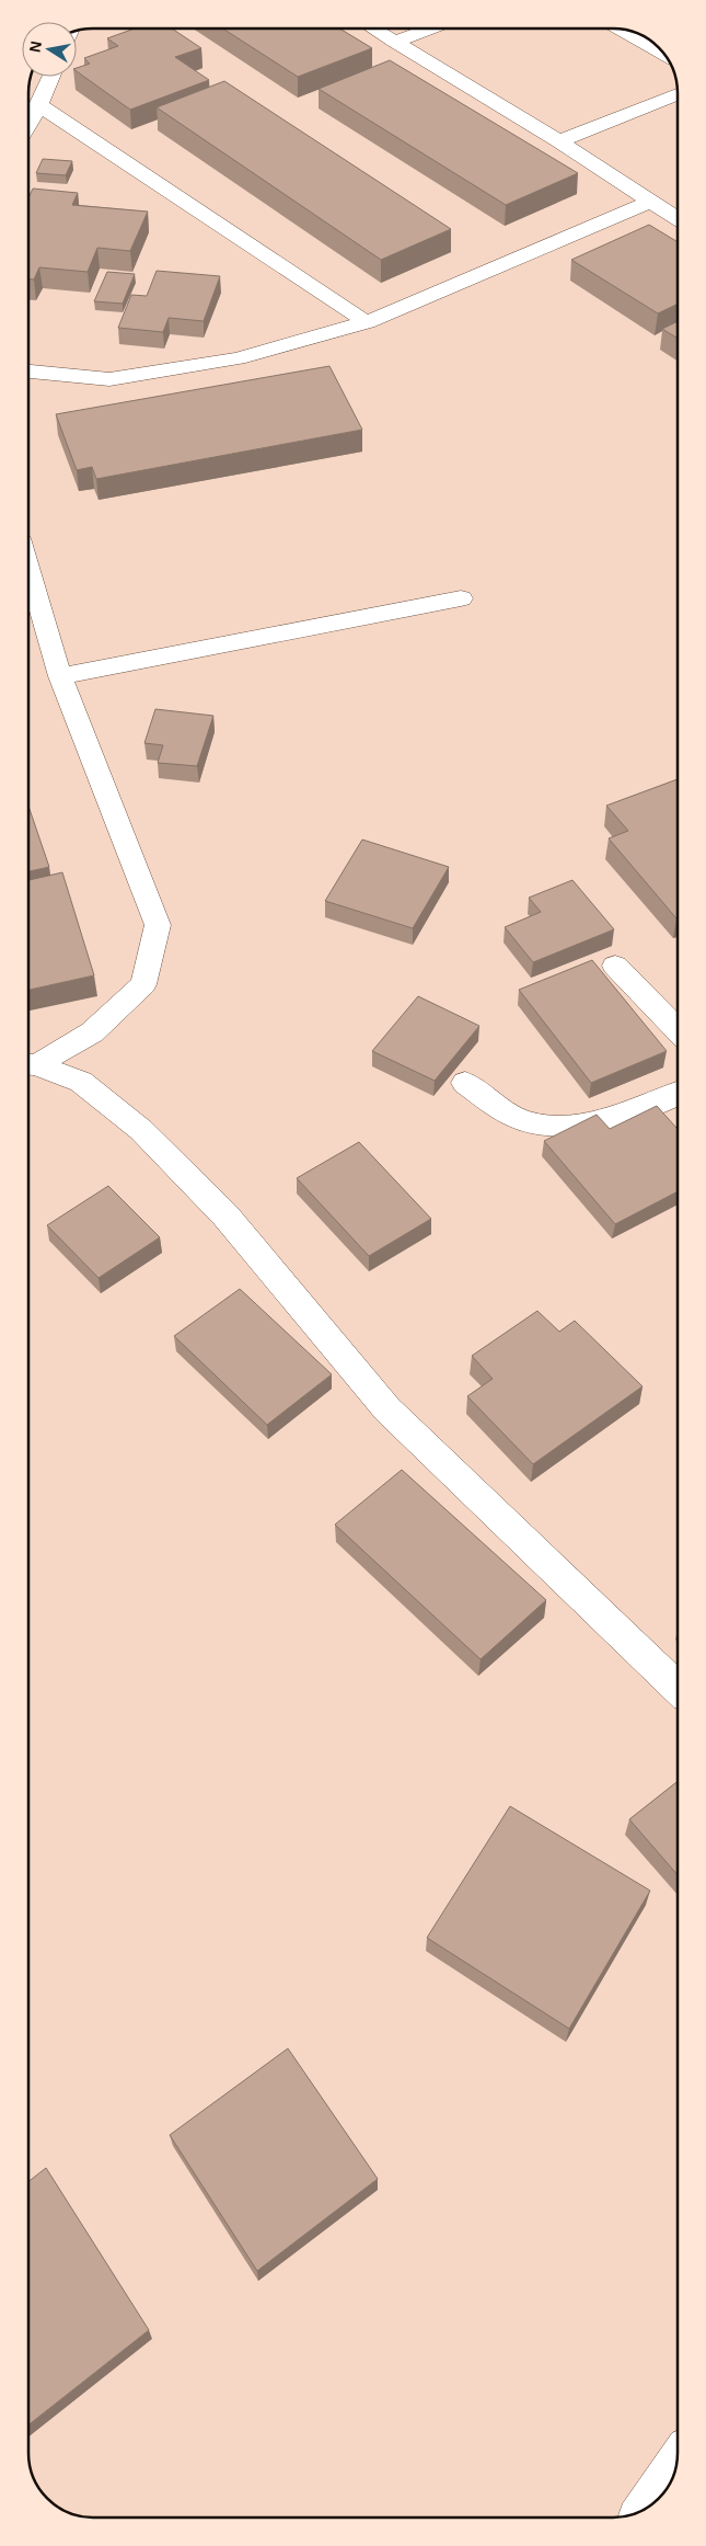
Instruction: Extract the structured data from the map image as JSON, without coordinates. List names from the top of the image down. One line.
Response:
{"north":"left"}
